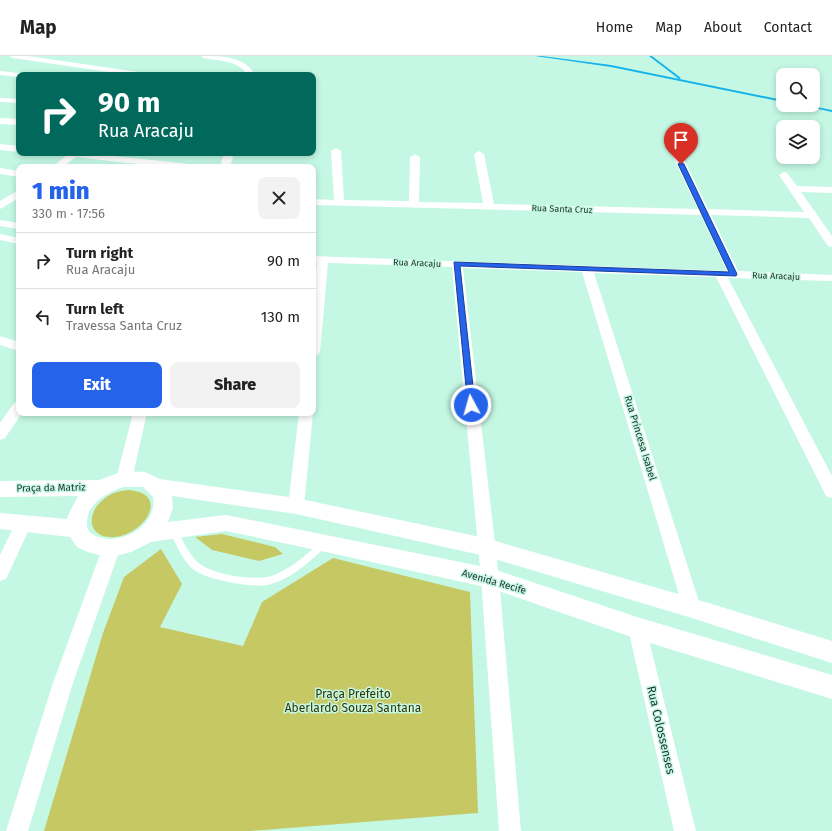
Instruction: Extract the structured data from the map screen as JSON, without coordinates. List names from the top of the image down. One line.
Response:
{"streets":{"street":["Rua Santa Cruz","Rua Aracaju","Rua Princesa Isabel","Praça da Matriz","Avenida Recife","Rua Colossenses"]},"crossings":[["Rua Aracaju","Rua Princesa Isabel"],["Praça da Matriz","Avenida Recife"],["Avenida Recife","Rua Colossenses"]],"parks":["Praça Prefeito Aberlardo Souza Santana"],"page":{"header":"Map","nav":["Home","Map","About","Contact"],"turn":["90 m","Rua Aracaju"],"heading":["1 min","330 m · 17:56"],"list":[{"name":"Turn right","note":"Rua Aracaju","value":"90 m"},{"name":"Turn left","note":"Travessa Santa Cruz","value":"130 m"}],"buttons":["Exit","Share"]}}
